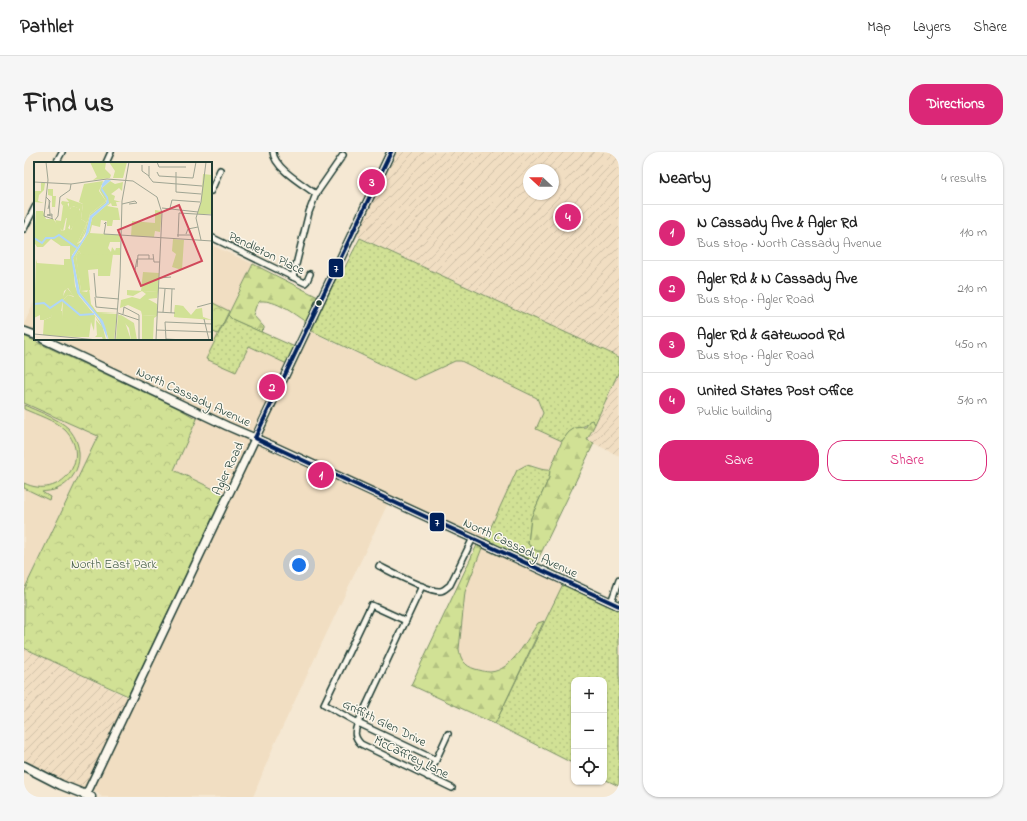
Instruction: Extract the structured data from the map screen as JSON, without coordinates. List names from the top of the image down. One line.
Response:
{"streets":{"main road":["North Cassady Avenue","Agler Road"],"street":["Pendleton Place","Griffith Glen Drive","McCaffrey Lane"]},"crossings":[["North Cassady Avenue","Agler Road"],["Griffith Glen Drive","McCaffrey Lane"]],"parks":["North East Park"],"lines":["transit line 7"],"north":"left","page":{"header":"Pathlet","nav":["Map","Layers","Share"],"title":"Find us","buttons":["Directions",["Save","Share"]],"heading":["Nearby","4 results"],"pins":["3","4","2","1"],"list":[{"mark":"1","name":"N Cassady Ave & Agler Rd","note":"Bus stop · North Cassady Avenue","value":"110 m"},{"mark":"2","name":"Agler Rd & N Cassady Ave","note":"Bus stop · Agler Road","value":"210 m"},{"mark":"3","name":"Agler Rd & Gatewood Rd","note":"Bus stop · Agler Road","value":"450 m"},{"mark":"4","name":"United States Post Office","note":"Public building","value":"510 m"}],"map_buttons":["+","−"]}}
